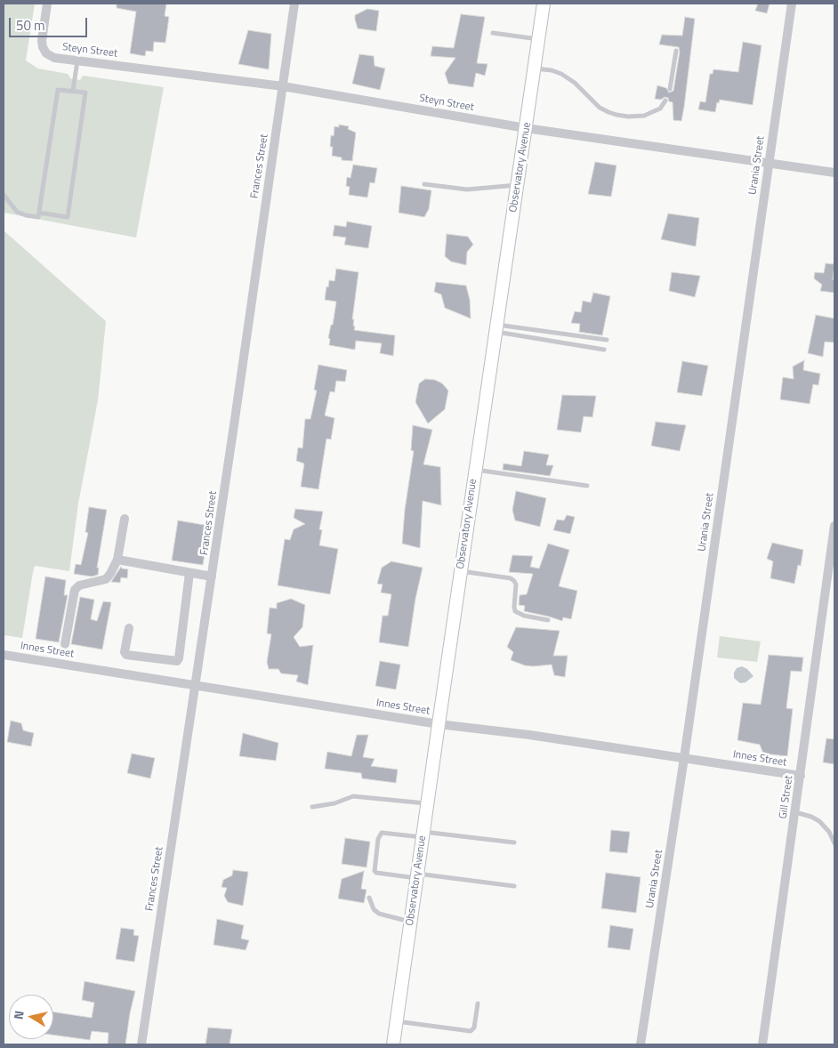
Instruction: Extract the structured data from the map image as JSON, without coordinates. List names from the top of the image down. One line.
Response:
{"streets":{"main road":["Observatory Avenue"],"street":["Steyn Street","Urania Street","Frances Street","Innes Street","Gill Street"]},"crossings":[["Steyn Street","Urania Street"],["Steyn Street","Frances Street"],["Steyn Street","Observatory Avenue"],["Urania Street","Innes Street"],["Frances Street","Innes Street"],["Observatory Avenue","Innes Street"],["Innes Street","Gill Street"]],"scale_bar":"50 m","north":"left"}
